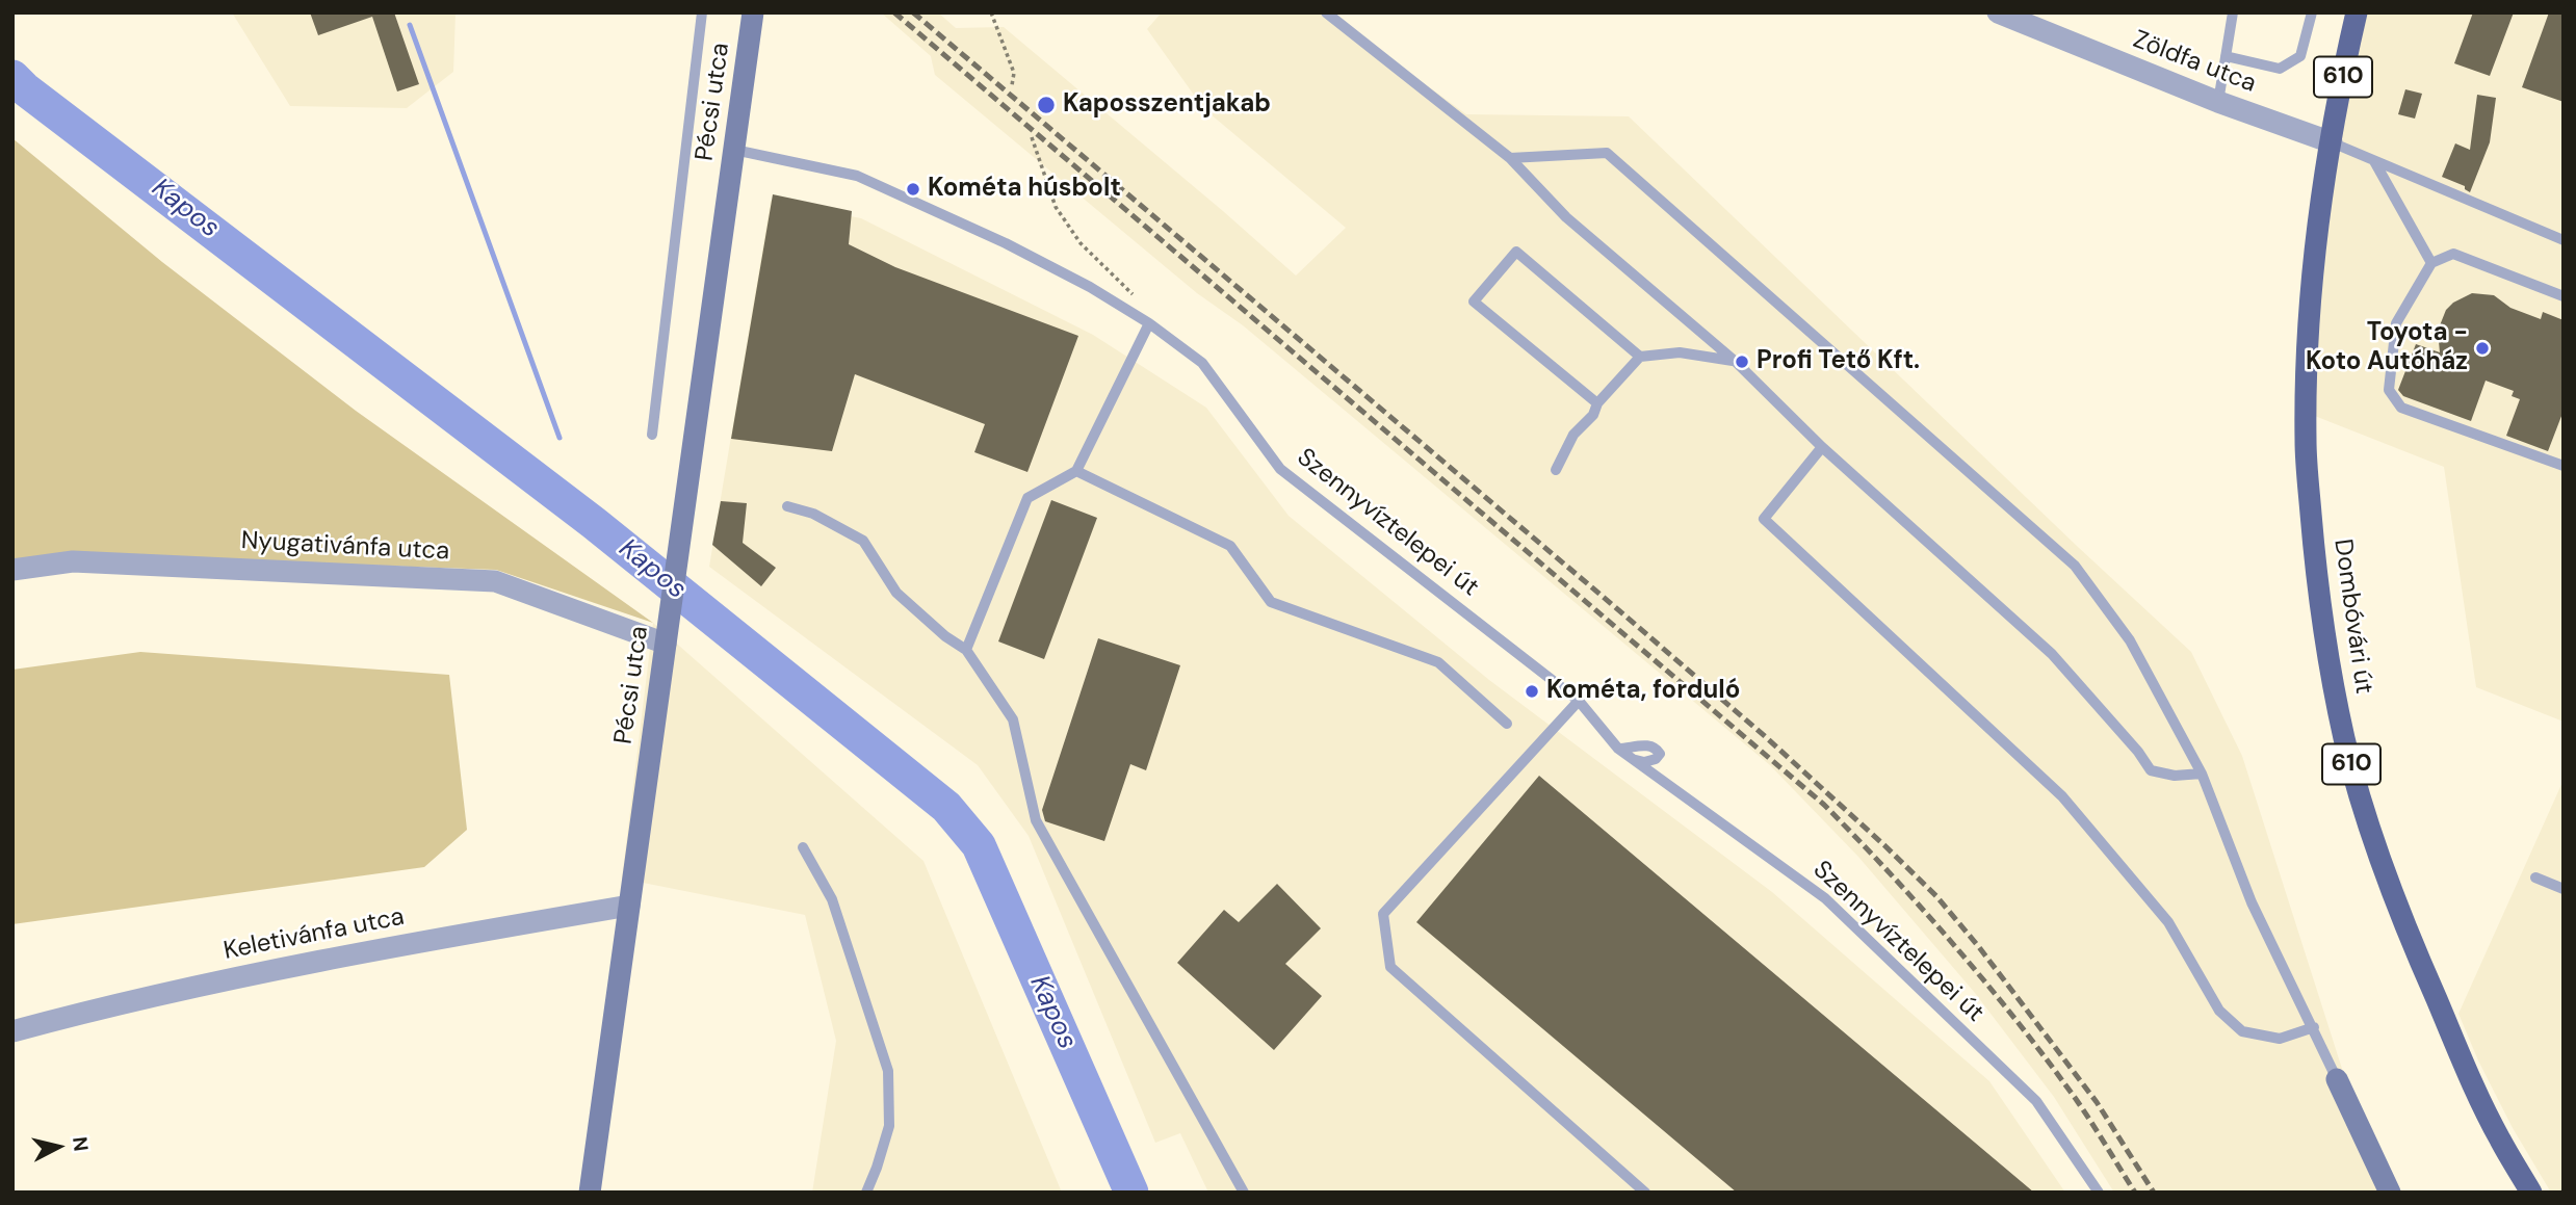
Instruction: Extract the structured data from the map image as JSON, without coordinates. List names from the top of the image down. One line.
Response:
{"streets":{"main road":["610","Dombóvári út"],"street":["Zöldfa utca","Pécsi utca","Nyugativánfa utca","Keletivánfa utca"],"lane":["Szennyvíztelepei út"]},"crossings":[["Zöldfa utca","Dombóvári út"],["Pécsi utca","Szennyvíztelepei út"],["Pécsi utca","Nyugativánfa utca"],["Pécsi utca","Keletivánfa utca"]],"water":["Kapos"],"places":["Kaposszentjakab","Kométa húsbolt","Toyota - Koto Autóház","Profi Tető Kft.","Kométa, forduló"],"north":"right"}
